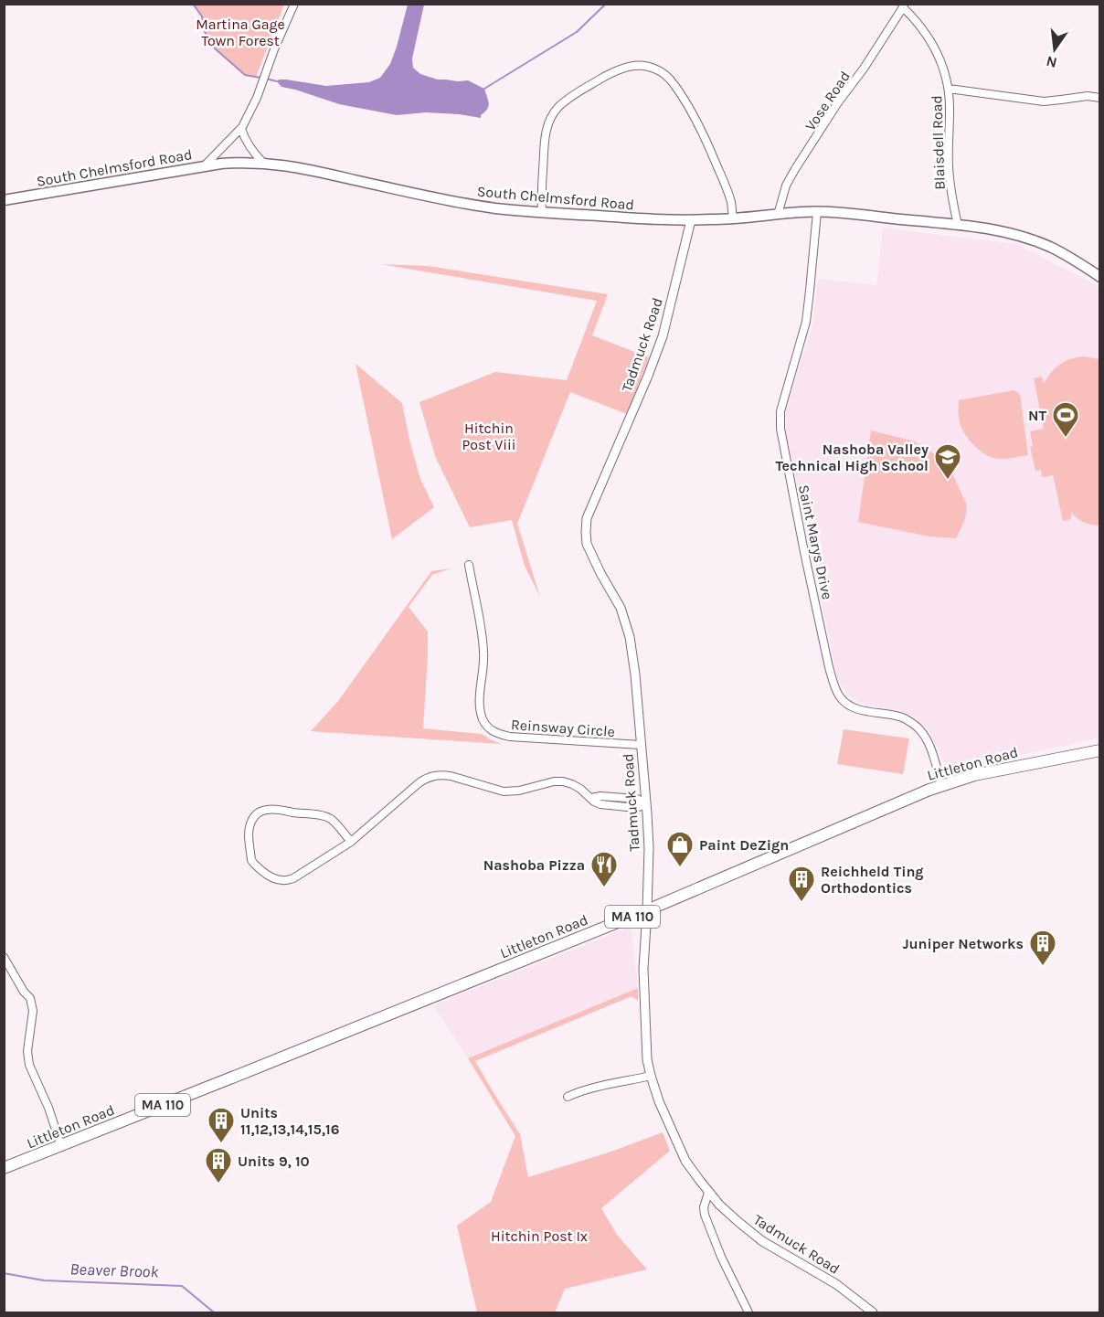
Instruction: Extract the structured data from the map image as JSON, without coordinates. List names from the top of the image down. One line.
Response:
{"streets":{"main road":["South Chelmsford Road","Littleton Road","MA 110"],"street":["Vose Road","Blaisdell Road","Tadmuck Road","Saint Marys Drive","Reinsway Circle"]},"crossings":[["Vose Road","Blaisdell Road"],["Vose Road","South Chelmsford Road"],["Blaisdell Road","South Chelmsford Road"],["South Chelmsford Road","Tadmuck Road"],["South Chelmsford Road","Saint Marys Drive"],["Tadmuck Road","Reinsway Circle"],["Tadmuck Road","Littleton Road"],["Saint Marys Drive","Littleton Road"]],"water":["Beaver Brook"],"parks":["Martina Gage Town Forest","Hitchin Post Viii","Hitchin Post Ix"],"places":{"sports":["NT"],"school or university":["Nashoba Valley Technical High School"],"shop":["Paint DeZign"],"restaurant":["Nashoba Pizza"],"building":["Reichheld Ting Orthodontics","Juniper Networks","Units 11,12,13,14,15,16","Units 9, 10"]},"north":"bottom"}
